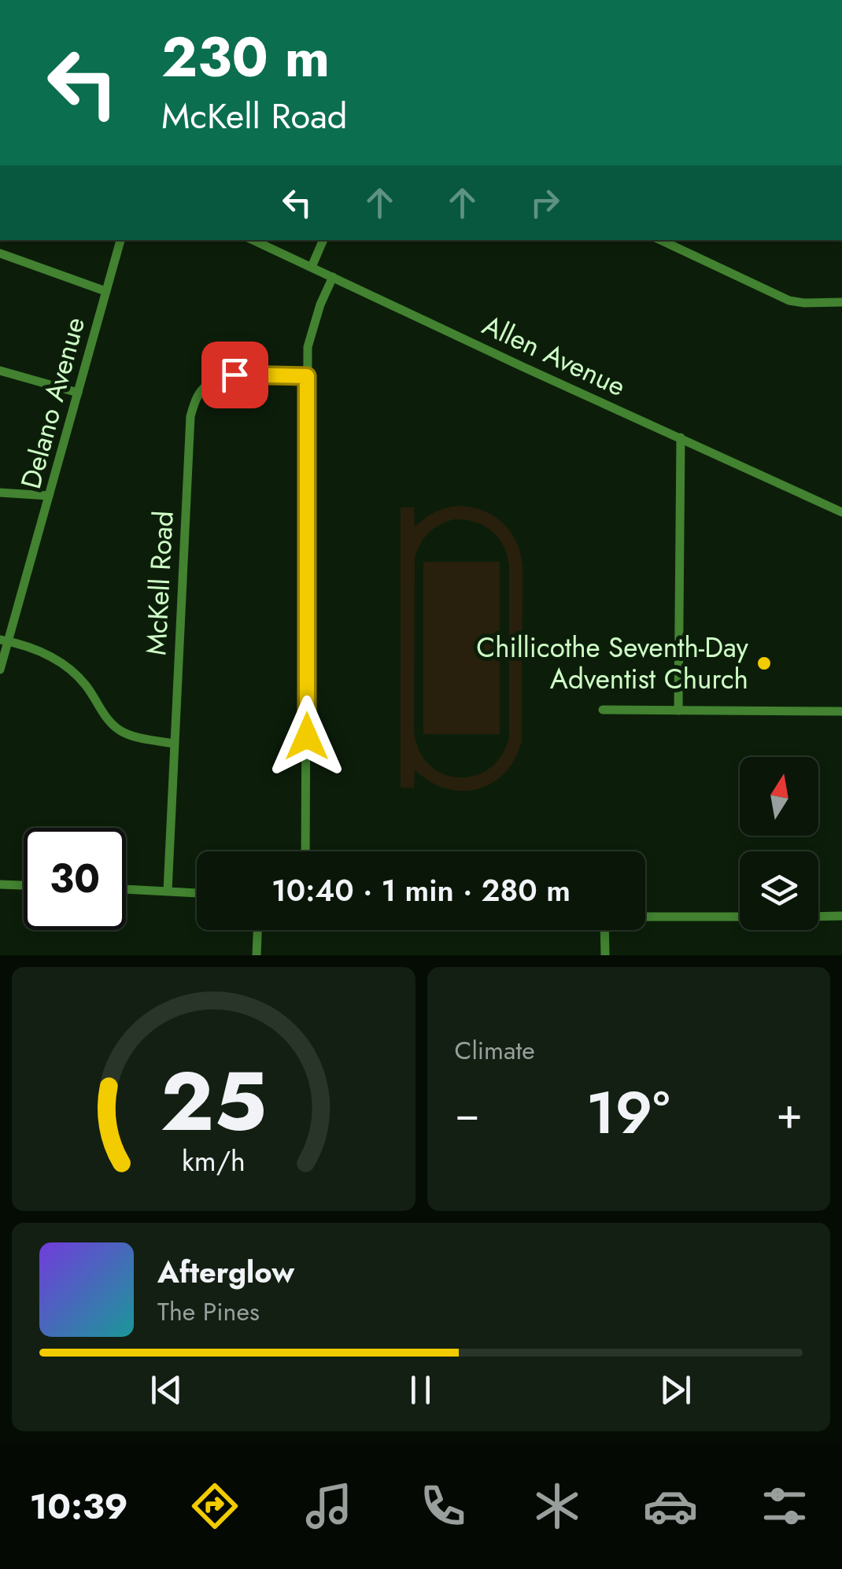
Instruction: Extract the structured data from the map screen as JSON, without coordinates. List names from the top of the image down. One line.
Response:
{"streets":{"street":["Allen Avenue","Delano Avenue","McKell Road"]},"places":["Chillicothe Seventh-Day Adventist Church"],"north":"top","page":{"turn":["230 m","McKell Road"],"limit":"30","trip":"10:40 · 1 min · 280 m","tile":"Climate","heat":["−","19°","+"],"song":["Afterglow","The Pines"],"tabs":"10:39","gauge":["25","km/h"]}}
